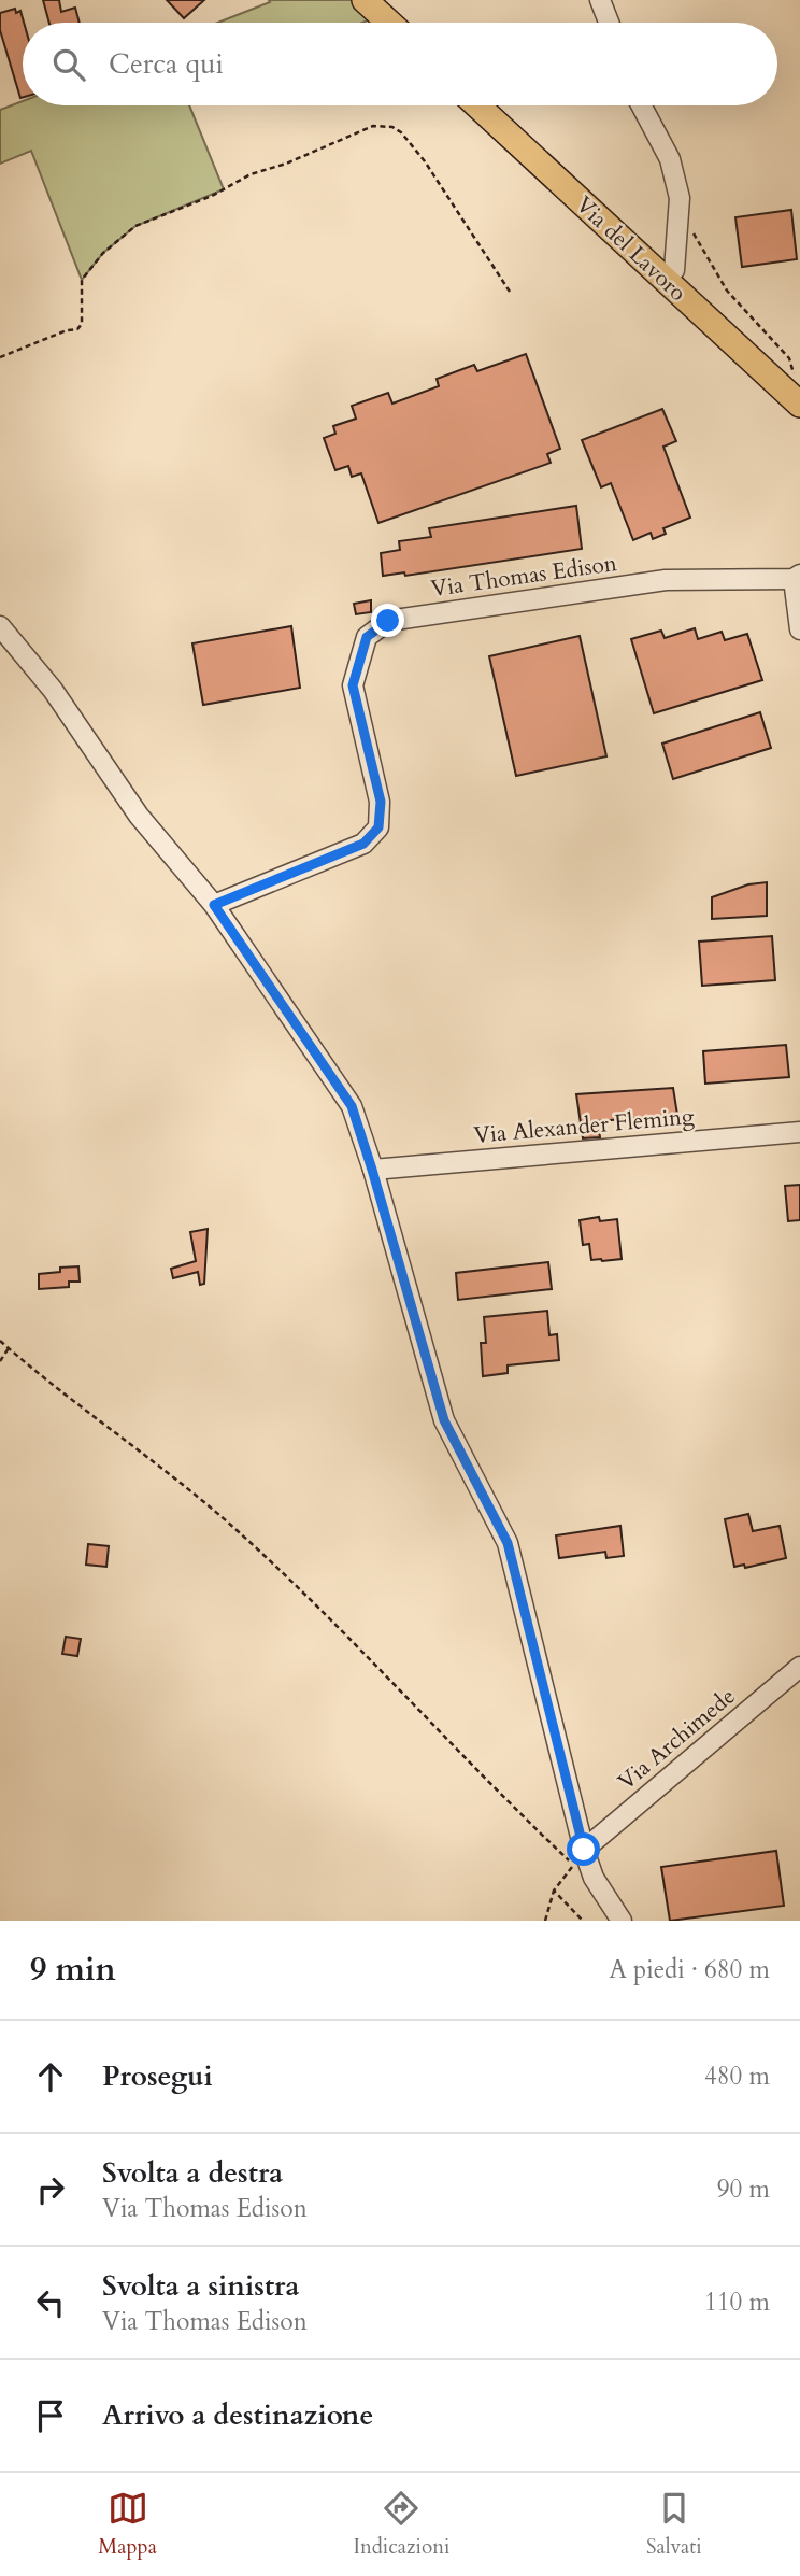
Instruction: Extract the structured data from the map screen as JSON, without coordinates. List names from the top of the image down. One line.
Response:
{"streets":{"main road":["Via del Lavoro"],"street":["Via Thomas Edison","Via Alexander Fleming","Via Archimede"]},"page":{"search":"Cerca qui","heading":["9 min","A piedi · 680 m"],"list":[["Prosegui","480 m"],["Svolta a destra","Via Thomas Edison","90 m"],["Svolta a sinistra","Via Thomas Edison","110 m"],"Arrivo a destinazione"],"nav":["Mappa","Indicazioni","Salvati"]}}
